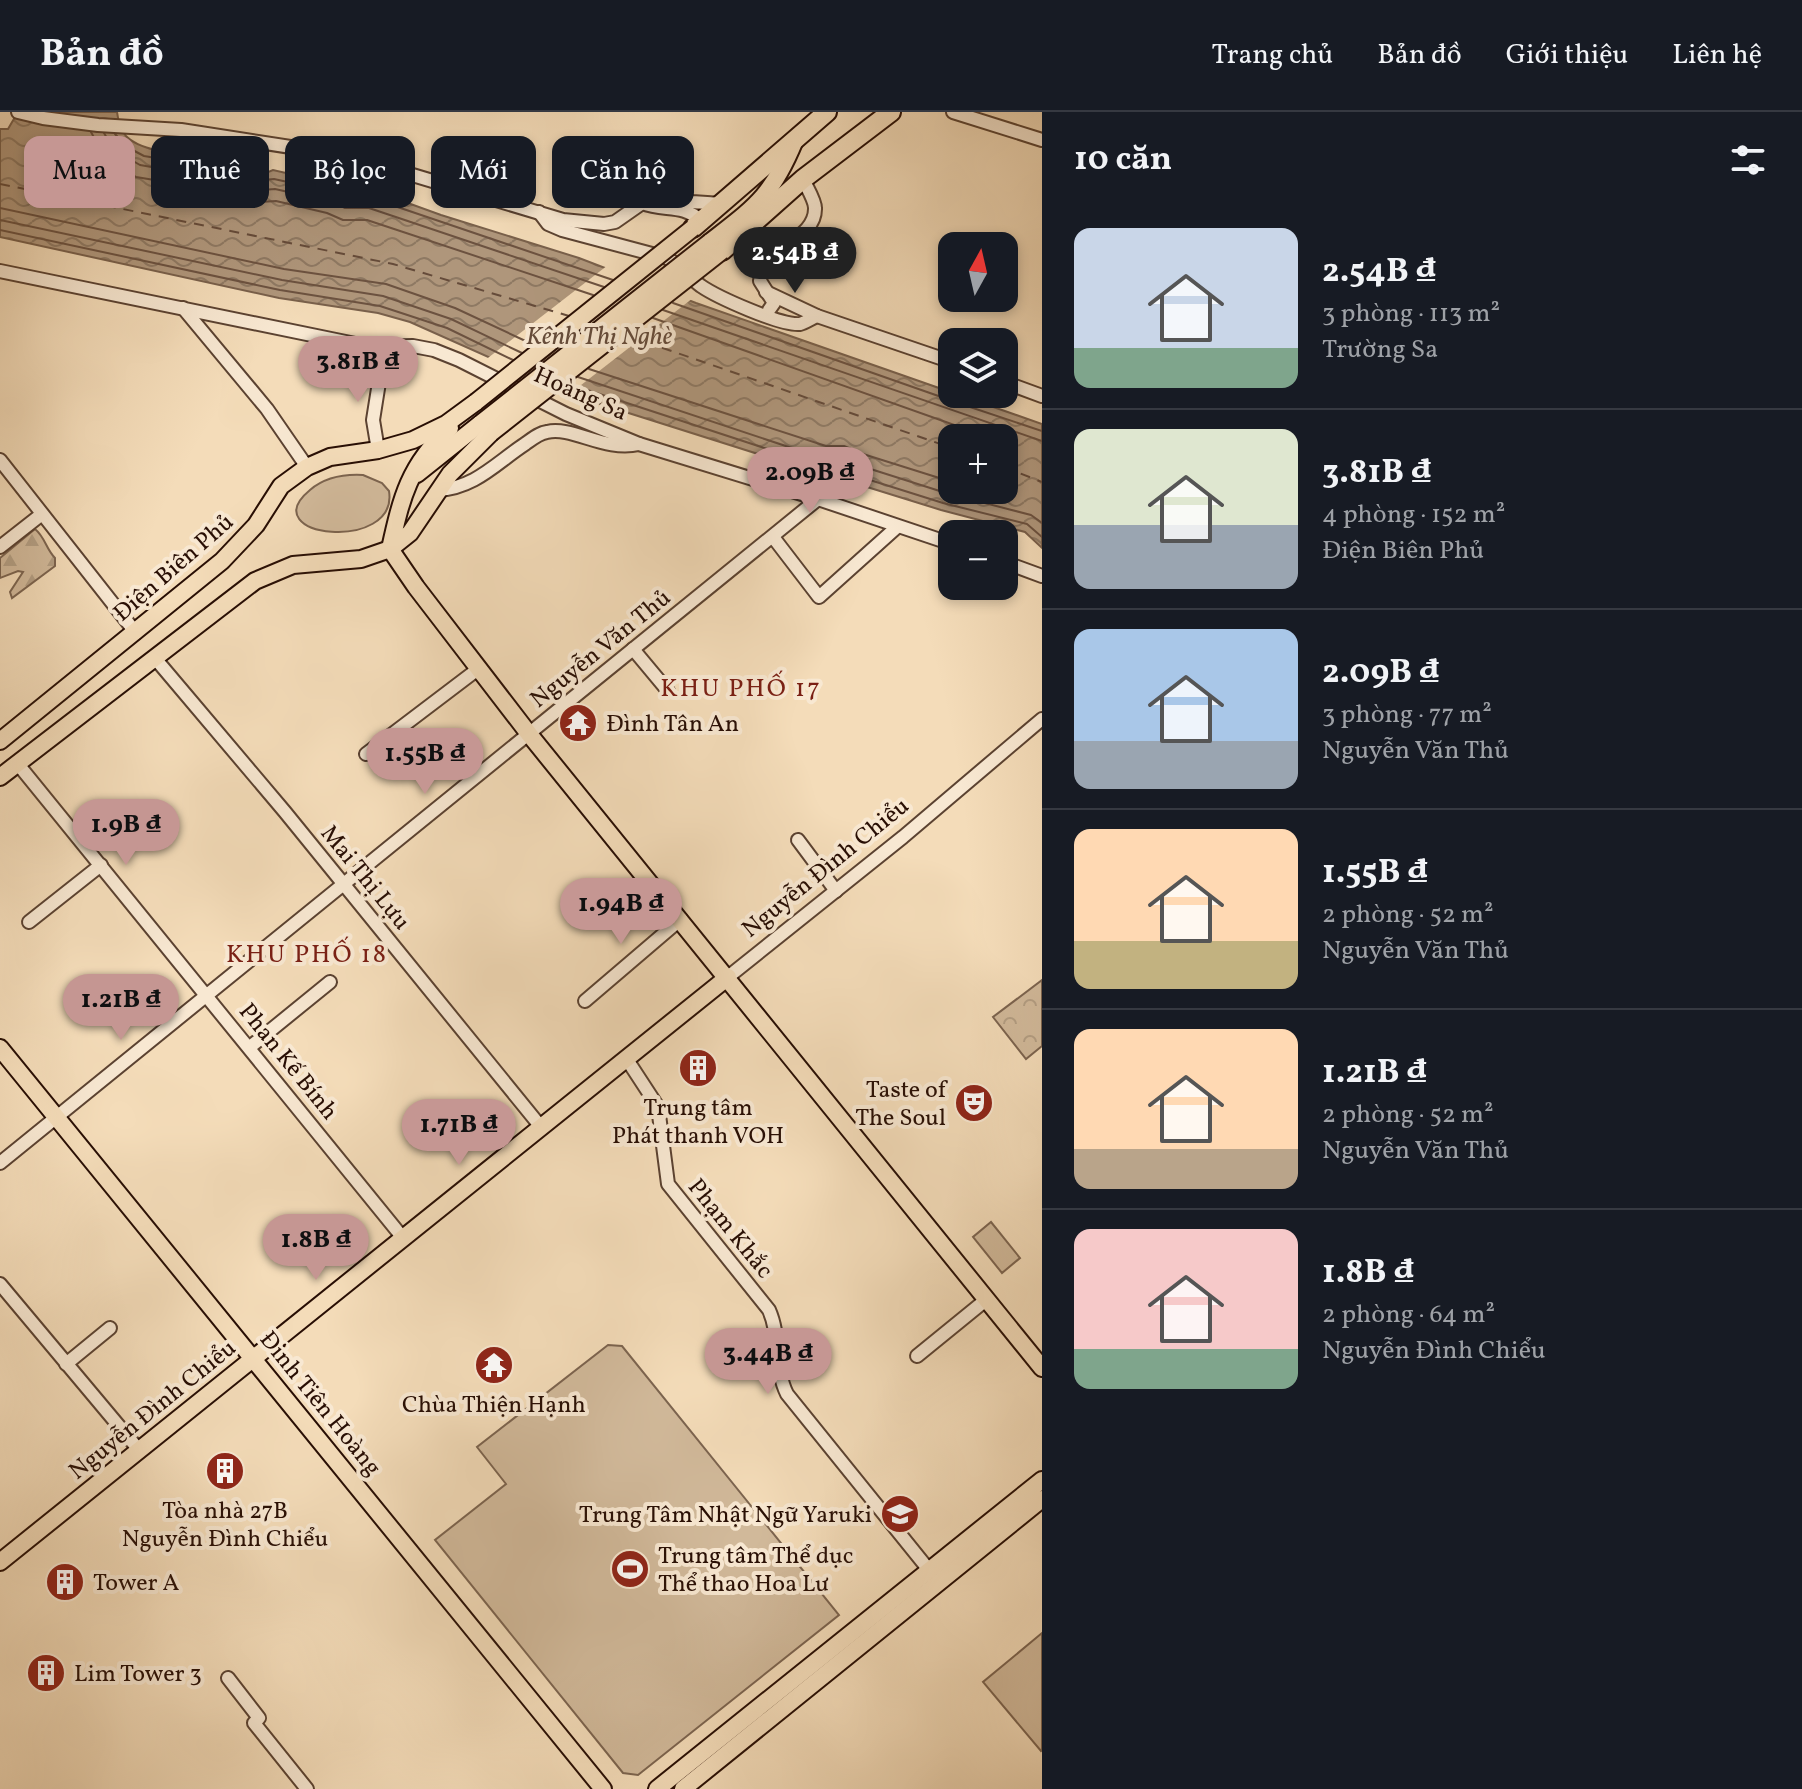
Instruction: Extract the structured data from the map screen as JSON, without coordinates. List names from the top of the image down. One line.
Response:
{"streets":{"main road":["Ðiện Biên Phủ","Nguyễn Đình Chiểu","Đinh Tiên Hoàng"],"street":["Hoàng Sa","Nguyễn Văn Thủ","Mai Thị Lựu","Phan Kế Bính","Phạm Khắc"]},"crossings":[["Hoàng Sa","Nguyễn Văn Thủ"],["Nguyễn Văn Thủ","Mai Thị Lựu"],["Nguyễn Văn Thủ","Phan Kế Bính"],["Nguyễn Văn Thủ","Đinh Tiên Hoàng"],["Nguyễn Đình Chiểu","Mai Thị Lựu"],["Nguyễn Đình Chiểu","Phan Kế Bính"],["Nguyễn Đình Chiểu","Phạm Khắc"],["Nguyễn Đình Chiểu","Đinh Tiên Hoàng"]],"districts":["KHU PHỐ 17","KHU PHỐ 18"],"water":["Kênh Thị Nghè"],"places":{"temple":["Đình Tân An","Chùa Thiện Hạnh"],"building":["Trung tâm Phát thanh VOH","Tòa nhà 27B Nguyễn Đình Chiểu","Tower A","Lim Tower 3"],"theatre":["Taste of The Soul"],"school or university":["Trung Tâm Nhật Ngữ Yaruki"],"sports":["Trung tâm Thể dục Thể thao Hoa Lư"]},"north":"top","page":{"header":"Bản đồ","nav":["Trang chủ","Bản đồ","Giới thiệu","Liên hệ"],"heading":"10 căn","chip":["Mua","Thuê","Bộ lọc","Mới","Căn hộ"],"list":[{"name":"2.54B ₫","note":"3 phòng · 113 m² · Trường Sa"},{"name":"3.81B ₫","note":"4 phòng · 152 m² · Ðiện Biên Phủ"},{"name":"2.09B ₫","note":"3 phòng · 77 m² · Nguyễn Văn Thủ"},{"name":"1.55B ₫","note":"2 phòng · 52 m² · Nguyễn Văn Thủ"},{"name":"1.21B ₫","note":"2 phòng · 52 m² · Nguyễn Văn Thủ"},{"name":"1.8B ₫","note":"2 phòng · 64 m² · Nguyễn Đình Chiểu"}],"price":["2.54B ₫","3.81B ₫","2.09B ₫","1.55B ₫","1.9B ₫","1.94B ₫","1.21B ₫","1.71B ₫","1.8B ₫","3.44B ₫"],"map_buttons":["+","−"]}}
